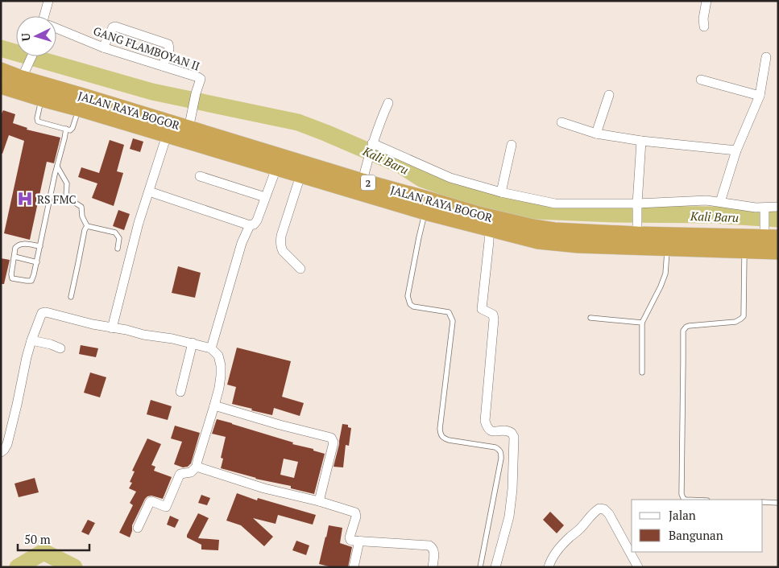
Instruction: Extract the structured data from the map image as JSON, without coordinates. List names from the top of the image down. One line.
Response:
{"streets":{"highway":["JALAN RAYA BOGOR","2"],"street":["GANG FLAMBOYAN II"]},"crossings":[["GANG FLAMBOYAN II","JALAN RAYA BOGOR"]],"water":["Kali Baru"],"places":{"hospital":["RS FMC"]},"legend":["Jalan","Bangunan"],"scale_bar":"50 m","north":"left"}
